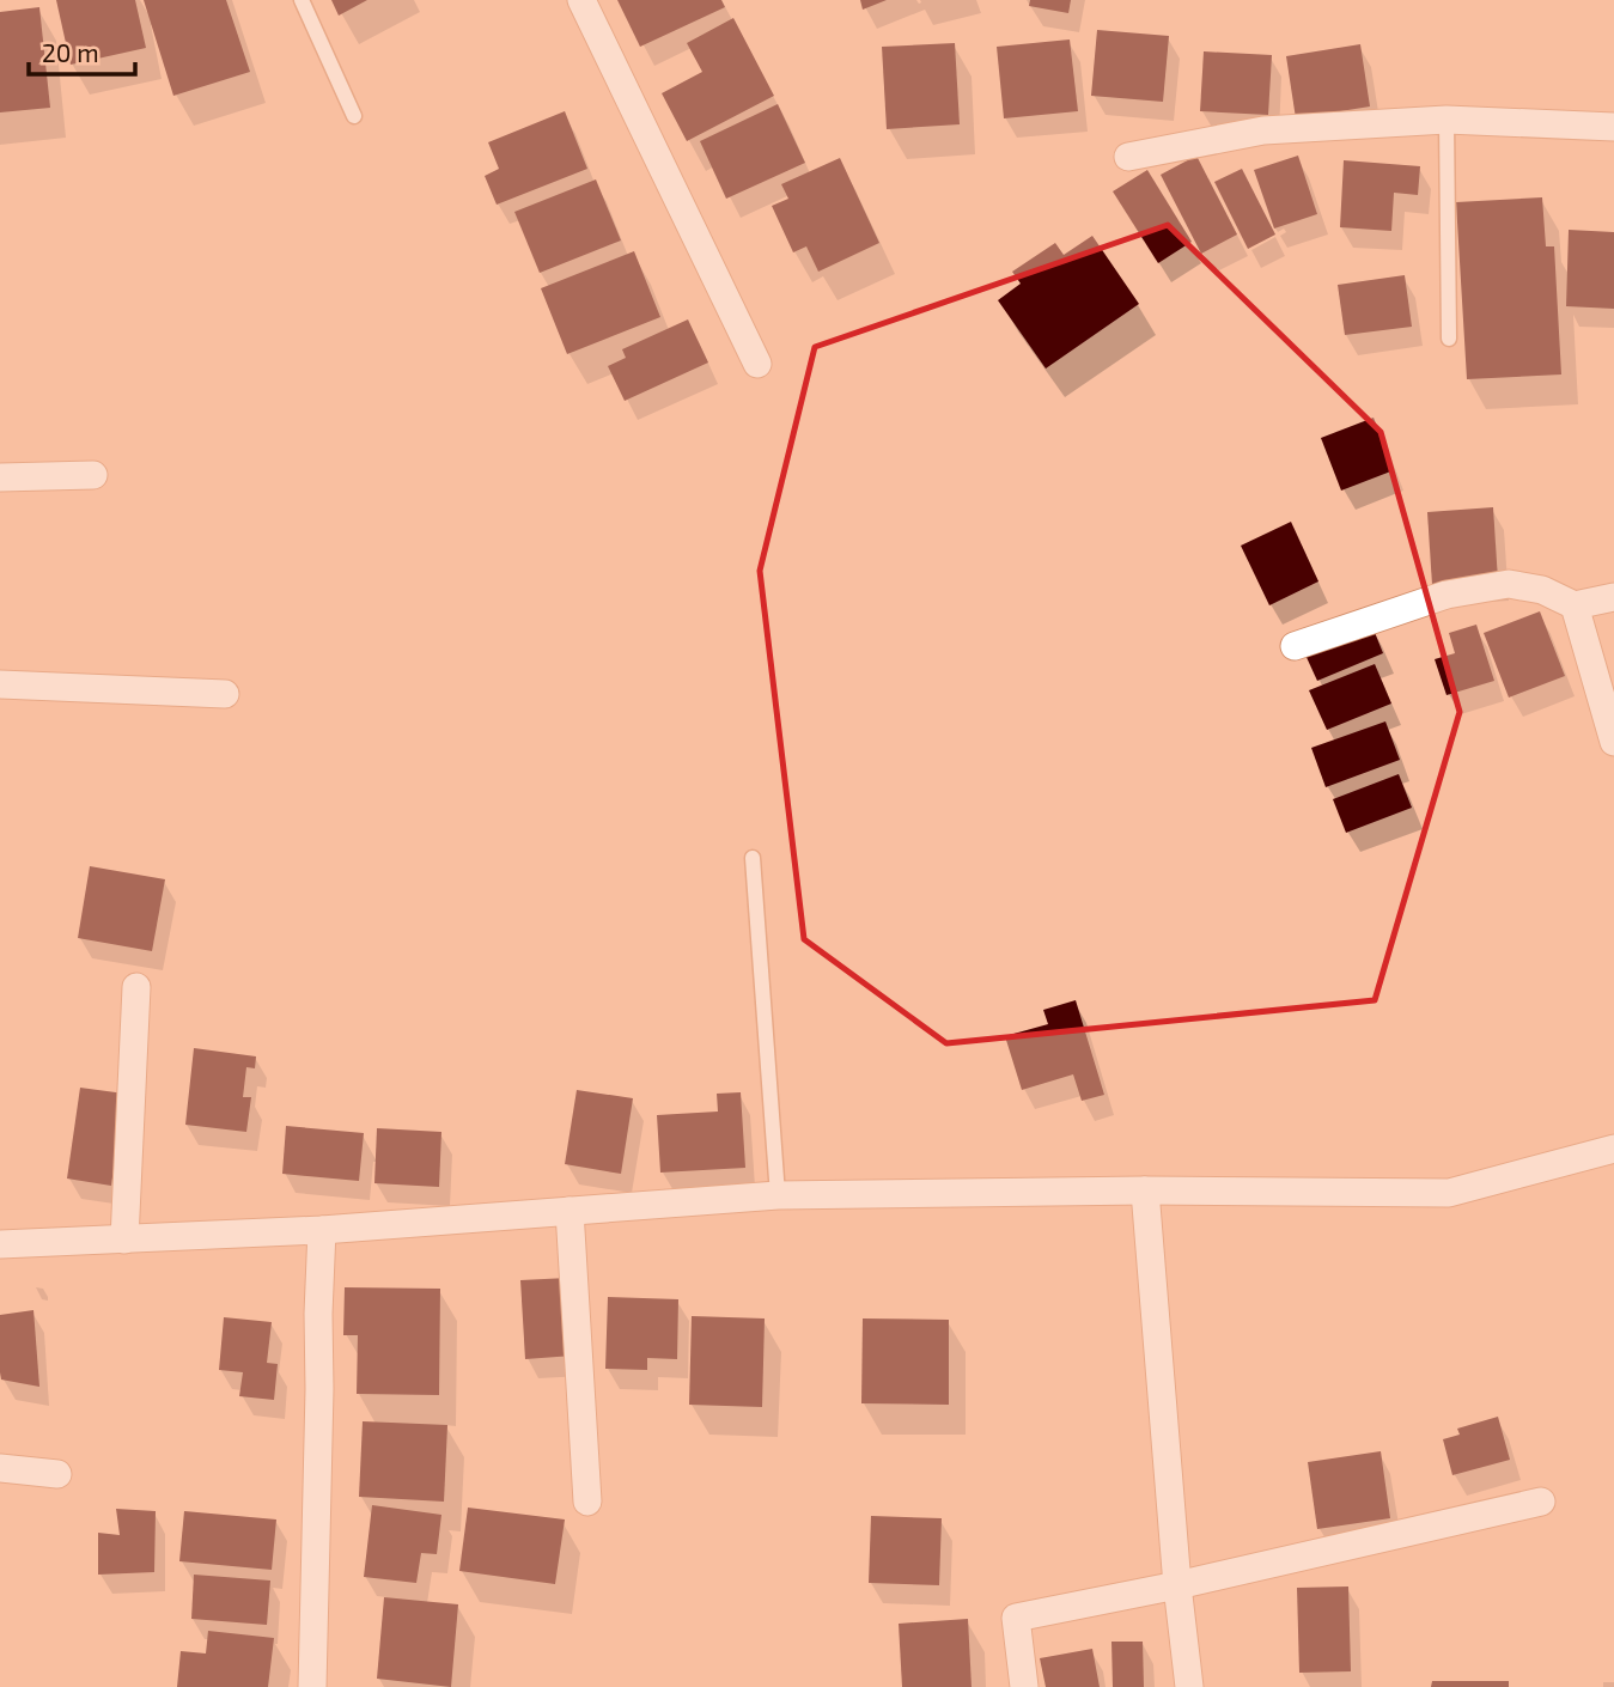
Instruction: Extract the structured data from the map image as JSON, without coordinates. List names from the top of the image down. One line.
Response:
{"scale_bar":"20 m"}
